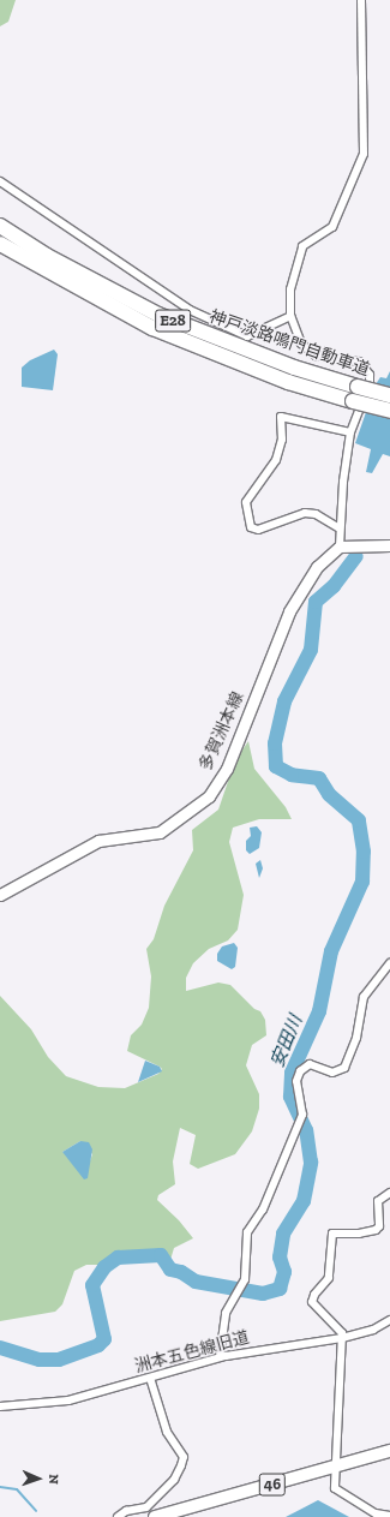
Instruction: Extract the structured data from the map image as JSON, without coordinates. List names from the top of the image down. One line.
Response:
{"streets":{"highway":["E28","神戸淡路鳴門自動車道"],"main road":["多賀洲本線","46"],"street":["洲本五色線旧道"]},"water":["安田川"],"north":"right"}
